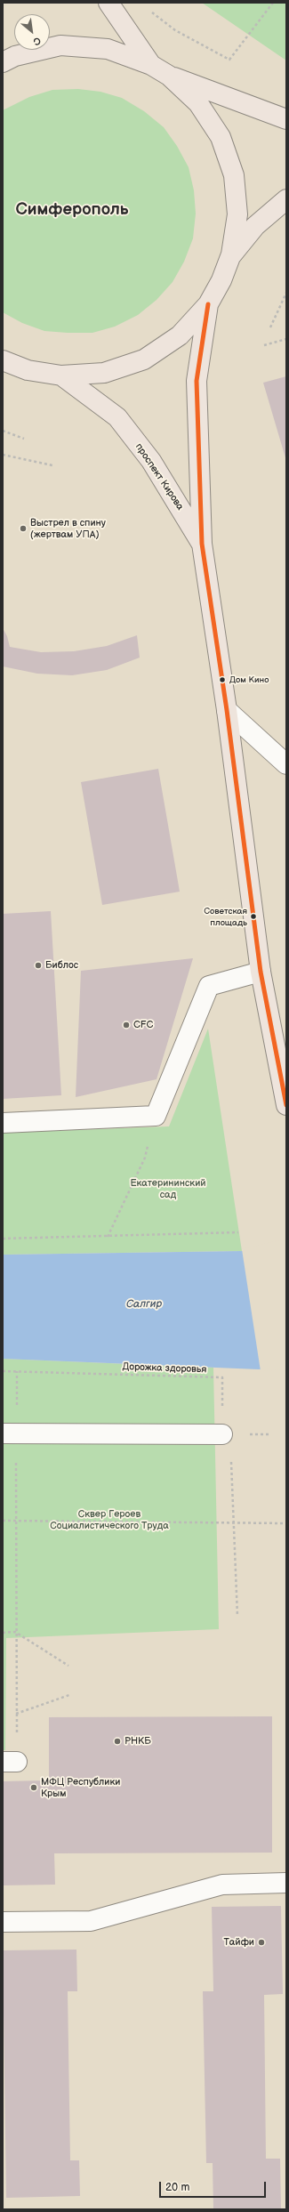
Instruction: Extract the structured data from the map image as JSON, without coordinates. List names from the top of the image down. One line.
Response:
{"streets":{"main road":["проспект Кирова"],"path":["Дорожка здоровья"]},"districts":["Симферополь"],"water":["Салгир"],"parks":["Екатерининский сад","Сквер Героев Социалистического Труда"],"places":["Выстрел в спину (жертвам УПА)","Дом Кино","Советская площадь","Библос","CFC","РНКБ","МФЦ Республики Крым","Тайфи"],"scale_bar":"20 m","north":"bottom right"}
